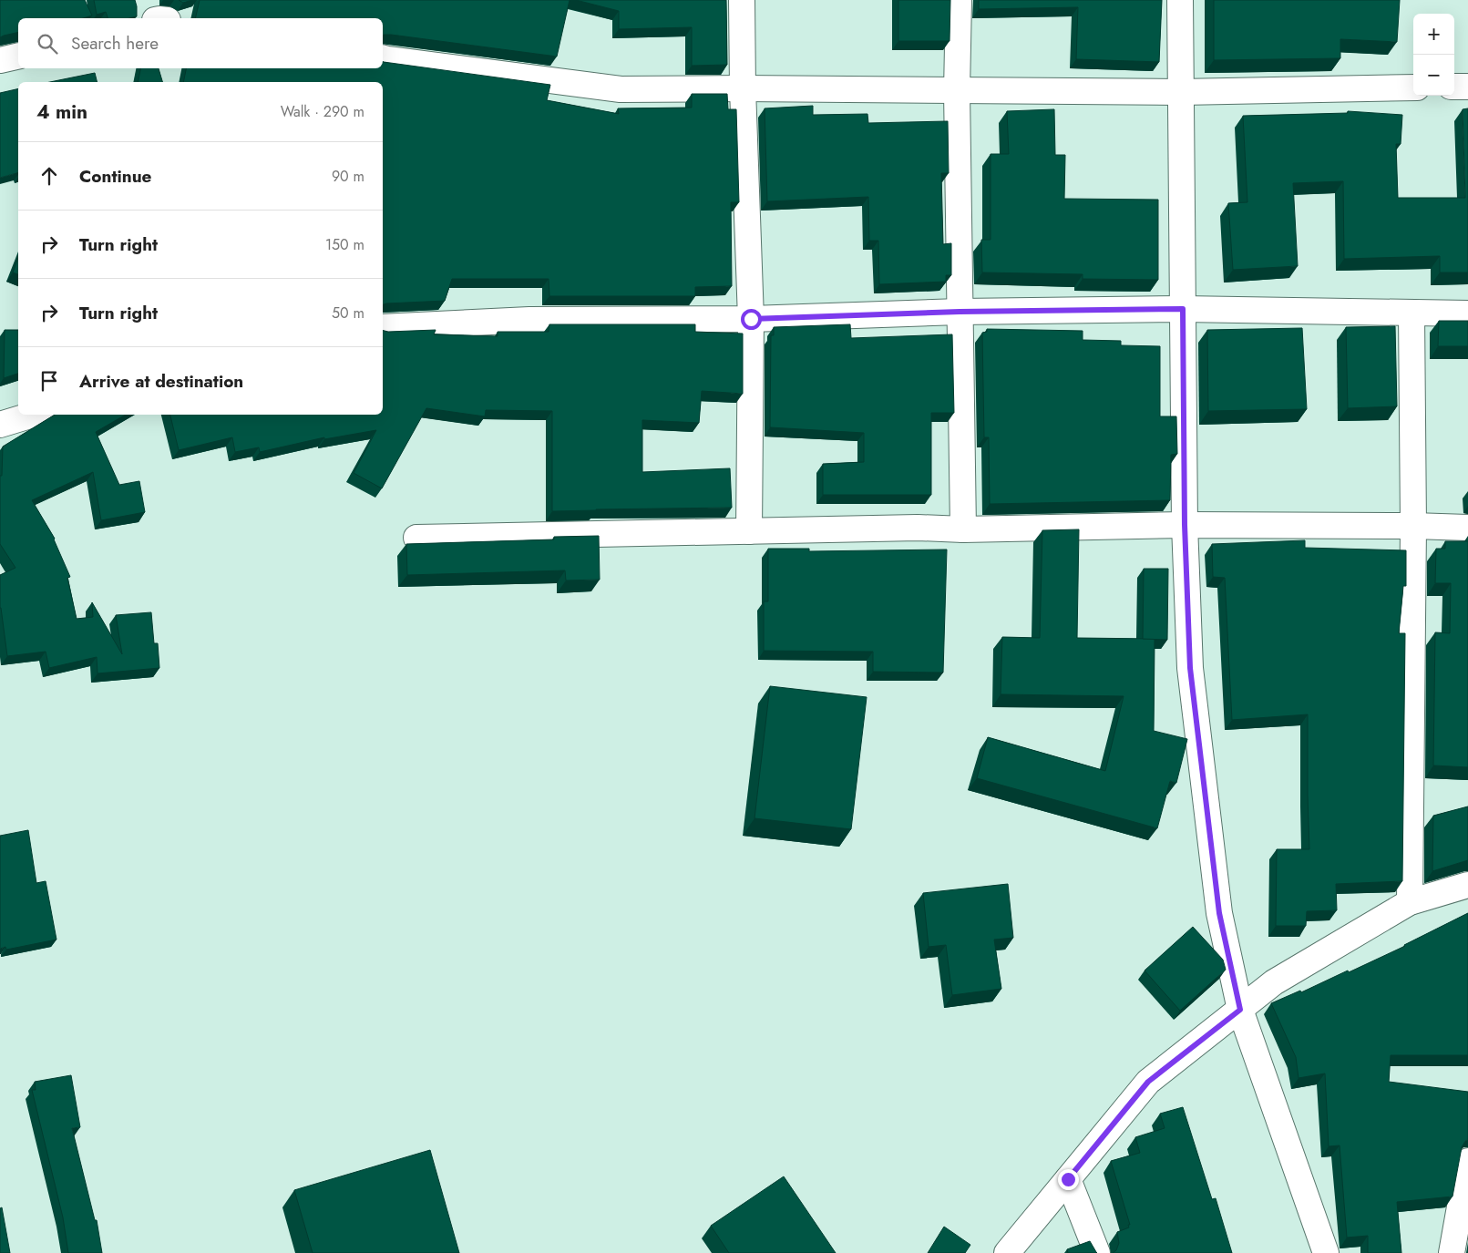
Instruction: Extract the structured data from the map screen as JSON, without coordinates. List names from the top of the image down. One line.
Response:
{"page":{"map_buttons":["+","−"],"search":"Search here","heading":["4 min","Walk · 290 m"],"list":[["Continue","90 m"],["Turn right","150 m"],["Turn right","50 m"],"Arrive at destination"]}}
